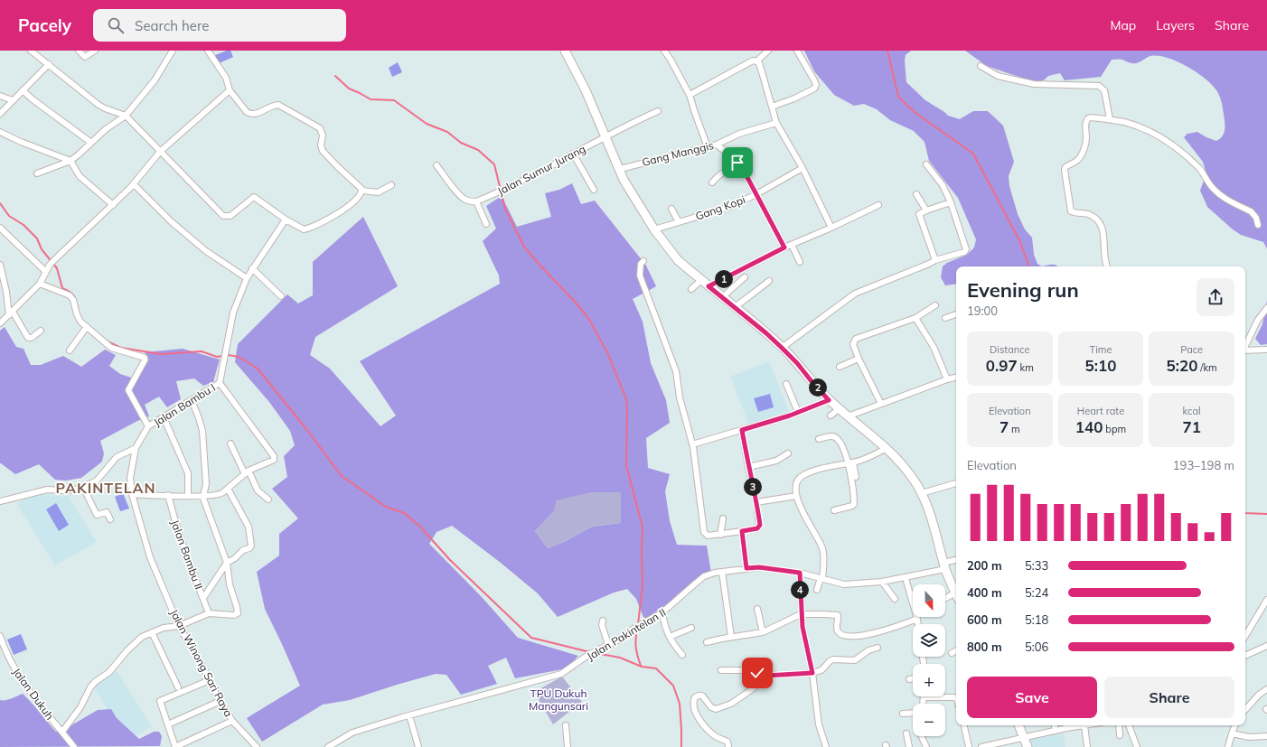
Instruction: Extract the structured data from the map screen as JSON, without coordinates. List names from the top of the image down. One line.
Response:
{"streets":{"street":["Gang Manggis","Jalan Sumur Jurang","Gang Kopi","Jalan Bambu I","Jalan Bambu II","Jalan Pakintelan II","Jalan Winong Sari Raya","Jalan Dukuh"]},"crossings":[["Jalan Bambu I","Jalan Winong Sari Raya"]],"districts":["PAKINTELAN"],"parks":["TPU Dukuh Mangunsari"],"north":"bottom","page":{"header":"Pacely","search":"Search here","nav":["Map","Layers","Share"],"heading":["Evening run","19:00"],"pins":["1","2","3","4"],"stats":[["Distance","0.97 km"],["Time","5:10"],["Pace","5:20 /km"],["Elevation","7 m"],["Heart rate","140 bpm"],["kcal","71"]],"chart":["Elevation","193–198 m"],"list":[{"name":"200 m","note":"5:33"},{"name":"400 m","note":"5:24"},{"name":"600 m","note":"5:18"},{"name":"800 m","note":"5:06"}],"map_buttons":["+","−"],"buttons":["Save","Share"]}}
